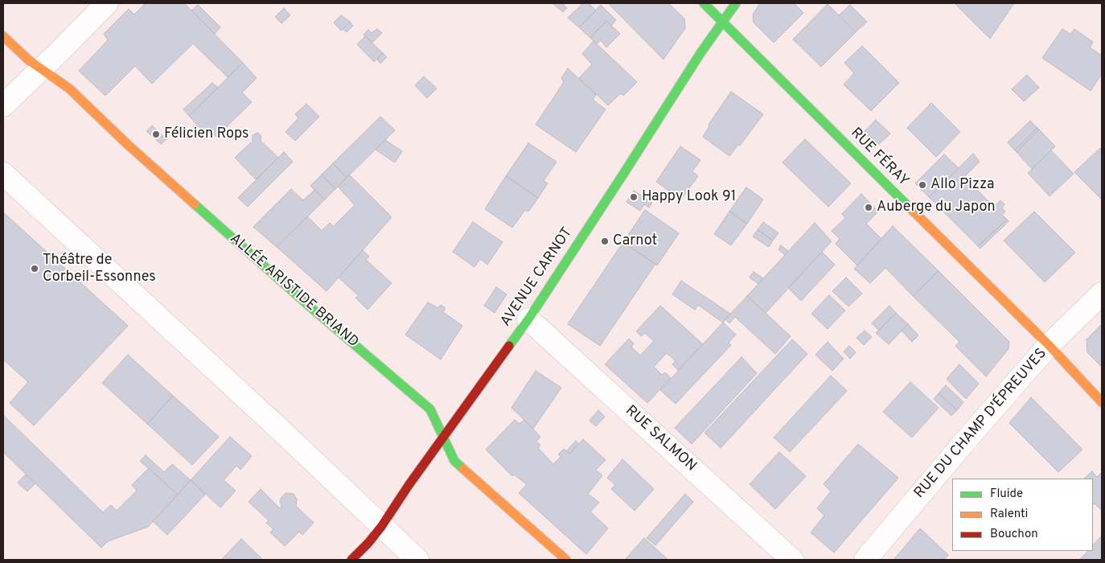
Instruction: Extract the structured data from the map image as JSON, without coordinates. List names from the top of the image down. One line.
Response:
{"streets":{"street":["RUE FÉRAY","AVENUE CARNOT","ALLÉE ARISTIDE BRIAND","RUE DU CHAMP D'ÉPREUVES","RUE SALMON"]},"crossings":[["RUE FÉRAY","AVENUE CARNOT"],["RUE FÉRAY","RUE DU CHAMP D'ÉPREUVES"],["AVENUE CARNOT","ALLÉE ARISTIDE BRIAND"],["AVENUE CARNOT","RUE SALMON"]],"places":["Félicien Rops","Allo Pizza","Happy Look 91","Auberge du Japon","Carnot","Théâtre de Corbeil-Essonnes"],"legend":["Fluide","Ralenti","Bouchon"]}
